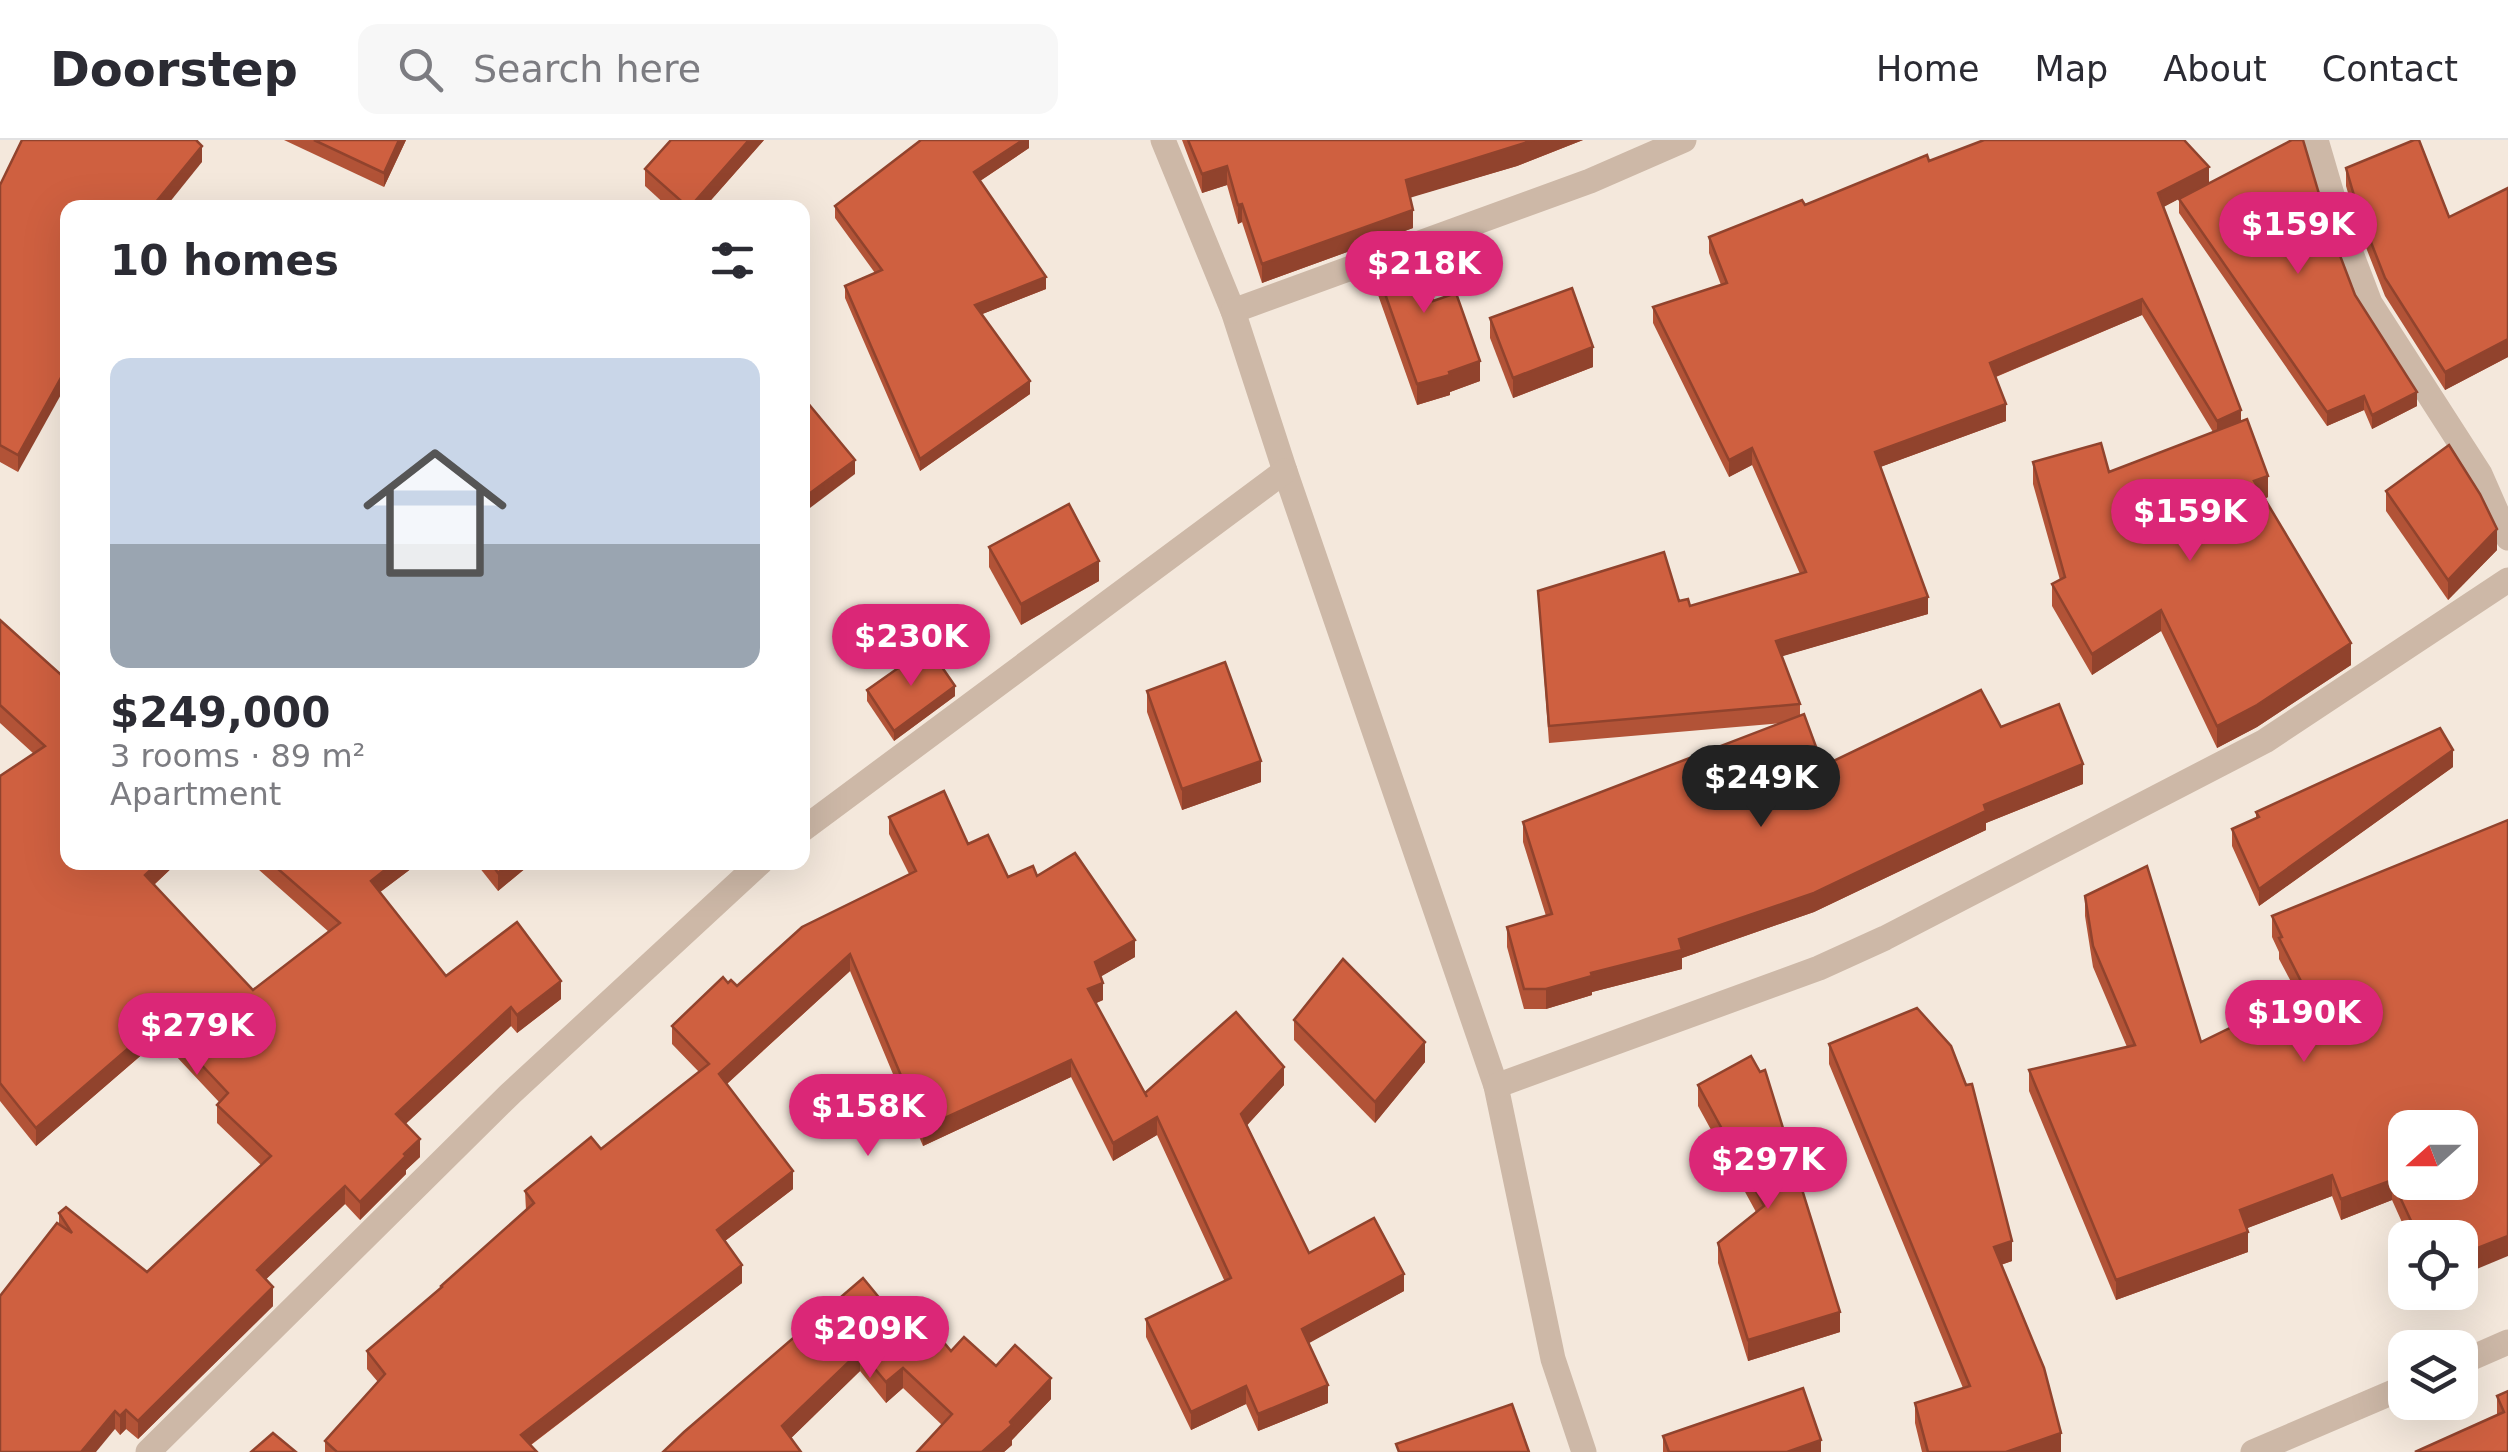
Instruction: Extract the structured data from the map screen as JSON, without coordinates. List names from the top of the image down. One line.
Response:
{"north":"left","page":{"header":"Doorstep","search":"Search here","nav":["Home","Map","About","Contact"],"price":["$159K","$218K","$159K","$230K","$249K","$190K","$279K","$158K","$297K","$209K"],"heading":"10 homes","list":[{"name":"$249,000","note":"3 rooms · 89 m² · Apartment"}]}}
